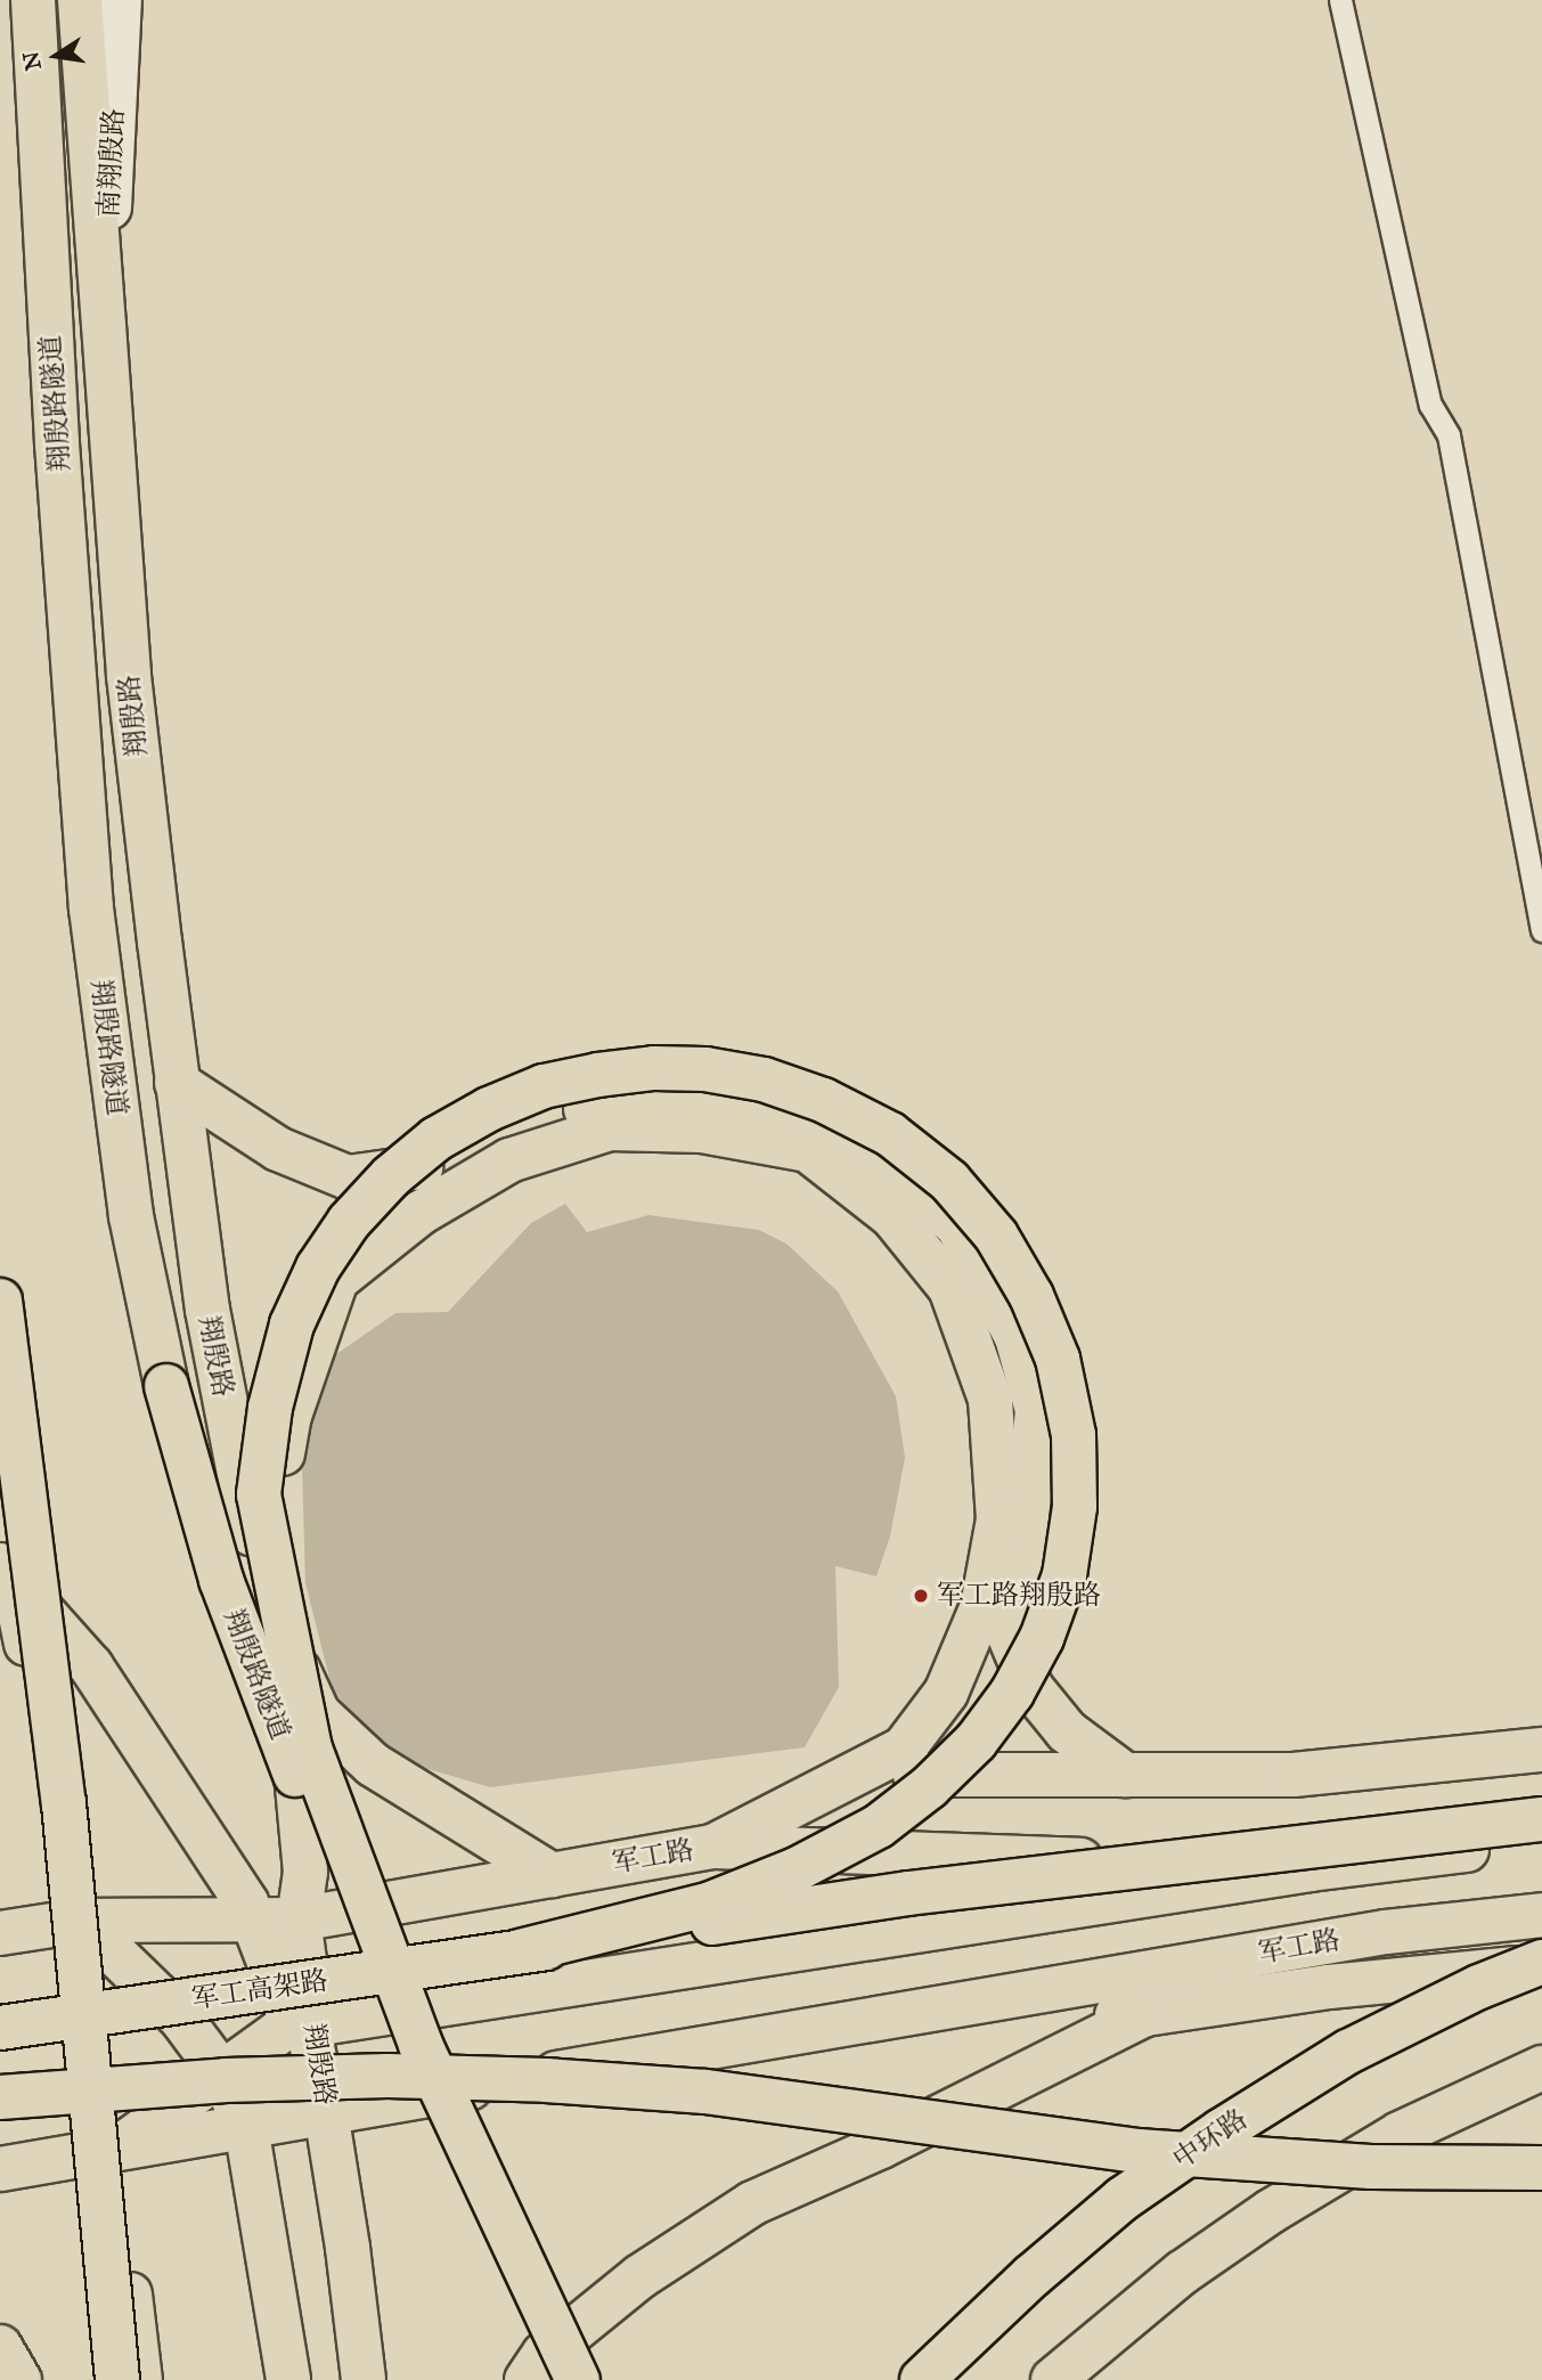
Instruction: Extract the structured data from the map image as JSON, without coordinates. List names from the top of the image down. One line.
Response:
{"streets":{"main road":["南翔殷路","翔殷路隧道","翔殷路","军工路","军工高架路","中环路"]},"crossings":[["南翔殷路","翔殷路"],["翔殷路","军工路"],["军工路","中环路"]],"places":["军工路翔殷路"],"north":"left"}
